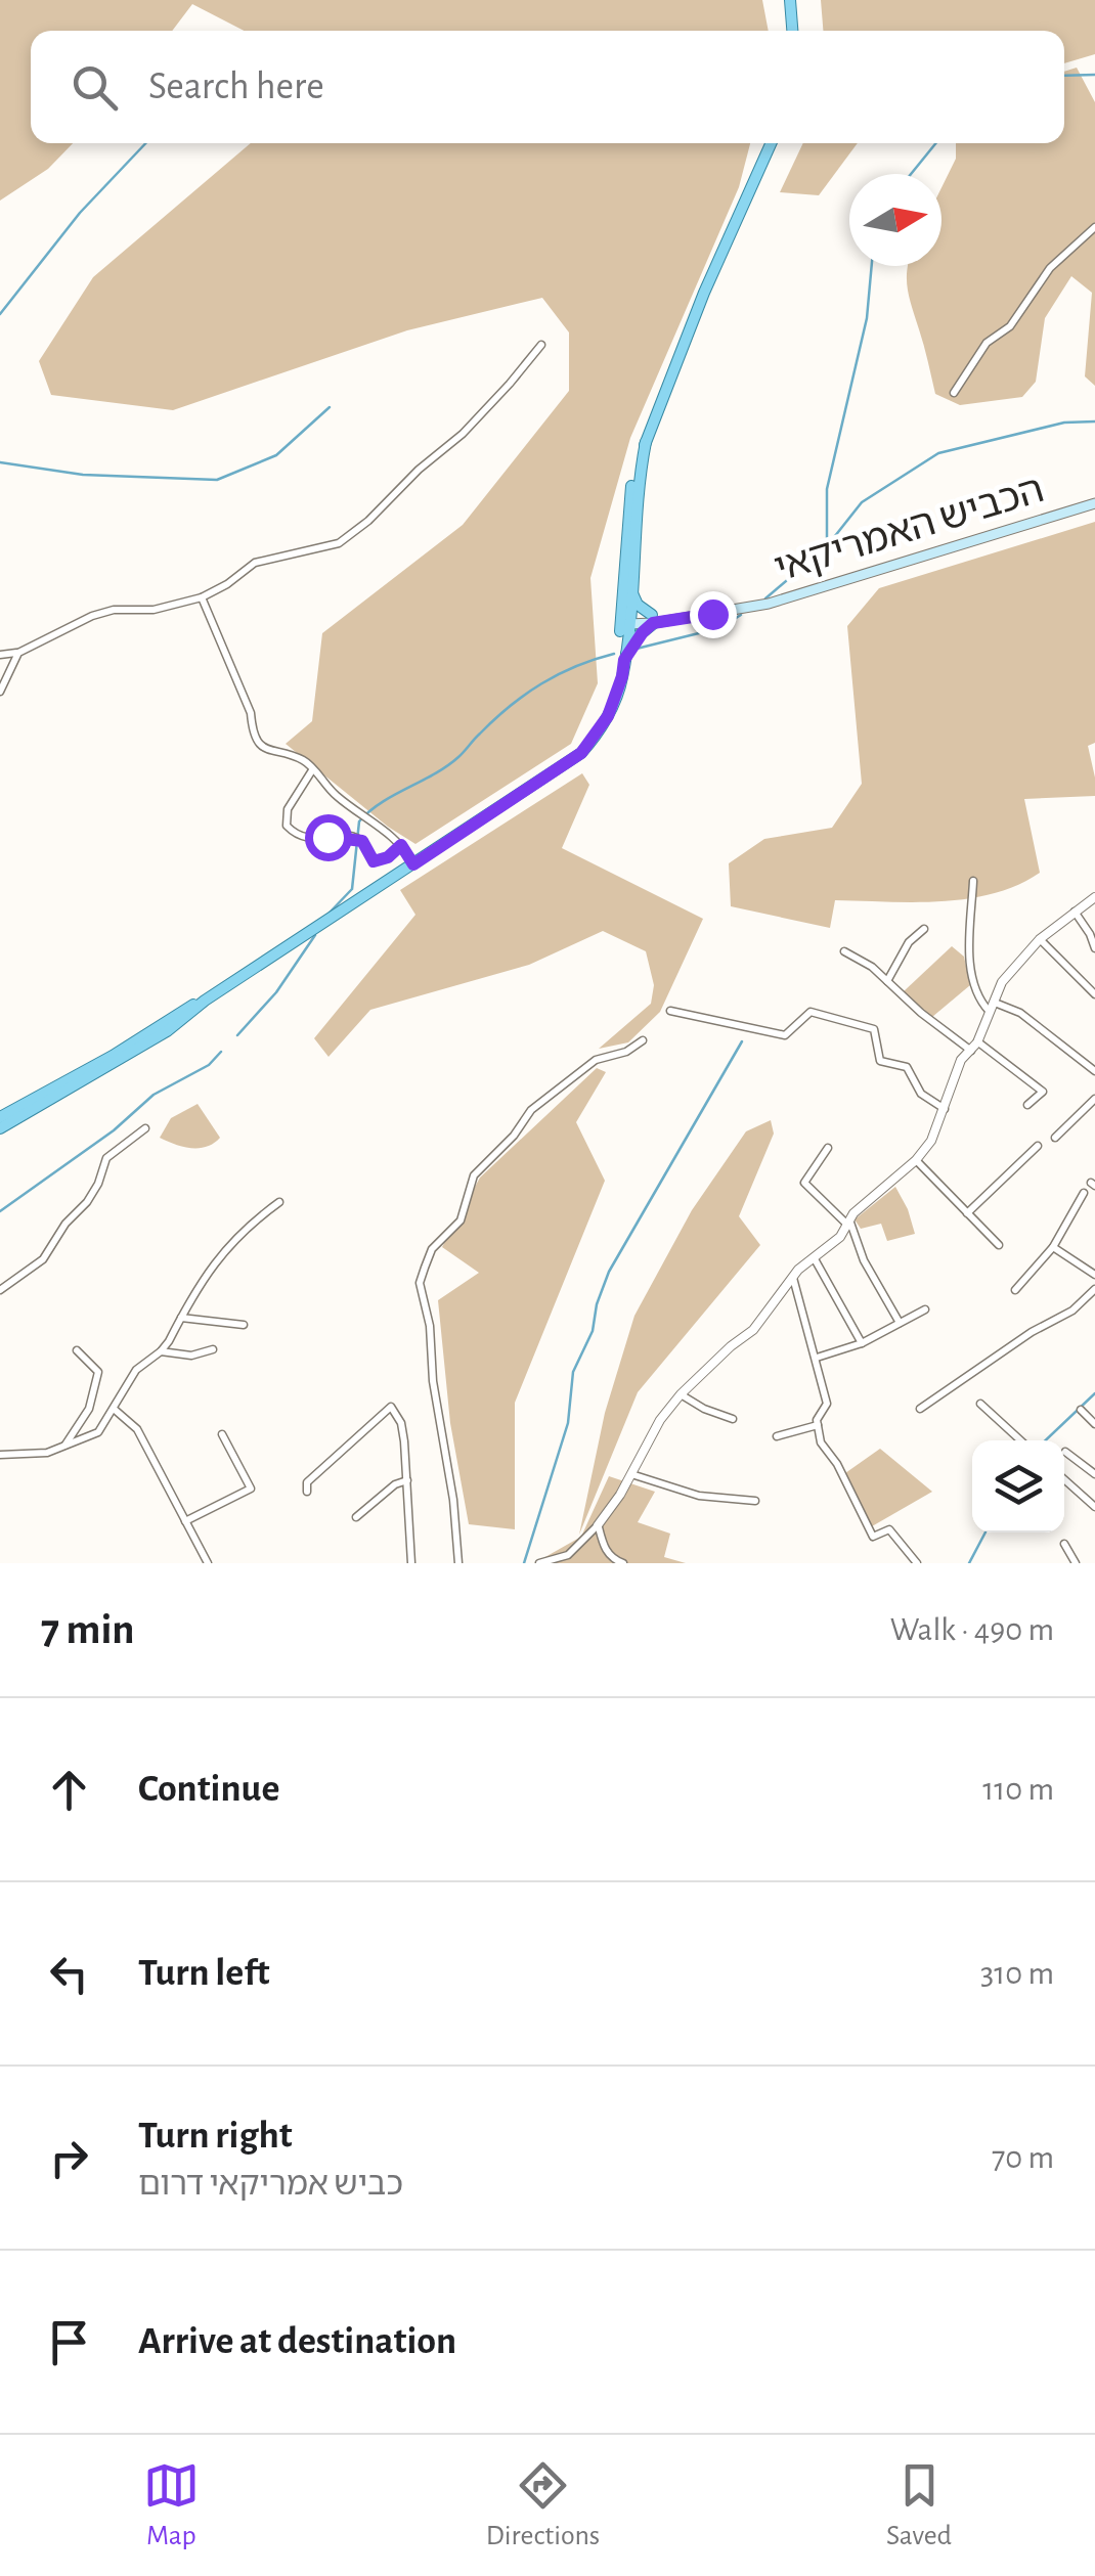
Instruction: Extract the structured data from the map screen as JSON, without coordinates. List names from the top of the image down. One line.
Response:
{"streets":{"main road":["הכביש האמריקאי"]},"north":"right","page":{"search":"Search here","heading":["7 min","Walk · 490 m"],"list":[["Continue","110 m"],["Turn left","310 m"],["Turn right","כביש אמריקאי דרום","70 m"],"Arrive at destination"],"nav":["Map","Directions","Saved"]}}
